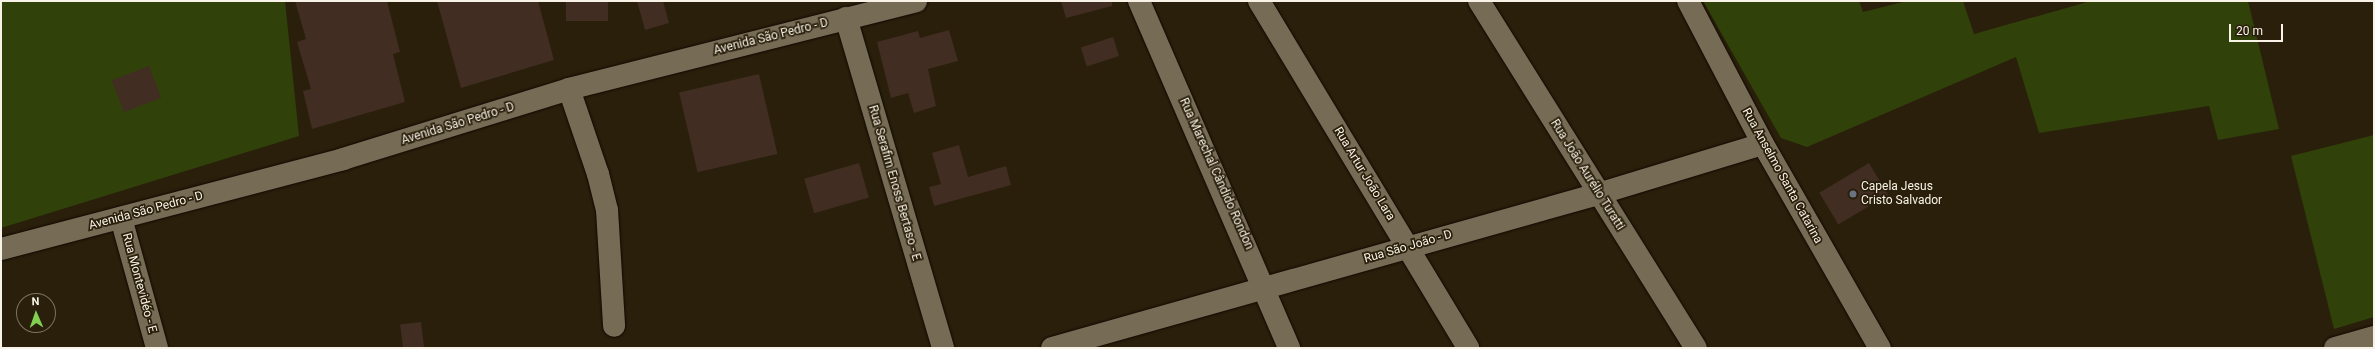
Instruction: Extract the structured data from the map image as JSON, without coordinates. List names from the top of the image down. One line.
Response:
{"streets":{"street":["Avenida São Pedro - D","Rua Marechal Cândido Rondon","Rua Artur João Lara","Rua João Aurélio Turatti","Rua Anselmo Santa Catarina","Rua Serafim Enoss Bertaso - E","Rua São João - D","Rua Montevidéo - E"]},"crossings":[["Avenida São Pedro - D","Rua Serafim Enoss Bertaso - E"],["Avenida São Pedro - D","Rua Montevidéo - E"],["Rua Marechal Cândido Rondon","Rua São João - D"],["Rua Artur João Lara","Rua São João - D"],["Rua João Aurélio Turatti","Rua São João - D"],["Rua Anselmo Santa Catarina","Rua São João - D"]],"places":["Capela Jesus Cristo Salvador"],"scale_bar":"20 m","north":"top"}
